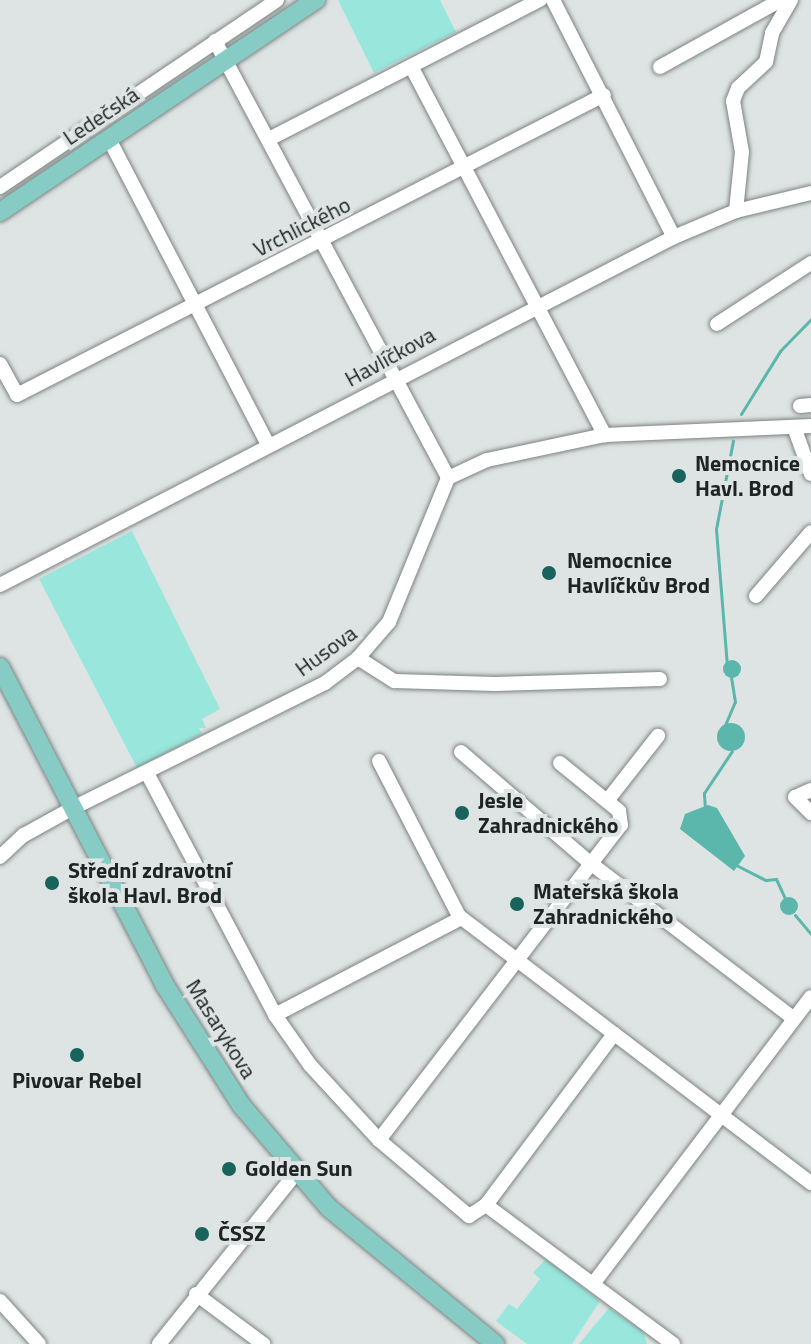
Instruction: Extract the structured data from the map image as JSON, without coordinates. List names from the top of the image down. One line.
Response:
{"streets":{"main road":["Ledečská","Masarykova"],"street":["Vrchlického","Havlíčkova","Husova"]},"crossings":[["Husova","Masarykova"]],"places":["Nemocnice Havl. Brod","Nemocnice Havlíčkův Brod","Jesle Zahradnického","Střední zdravotní škola Havl. Brod","Mateřská škola Zahradnického","Pivovar Rebel","Golden Sun","ČSSZ"]}
